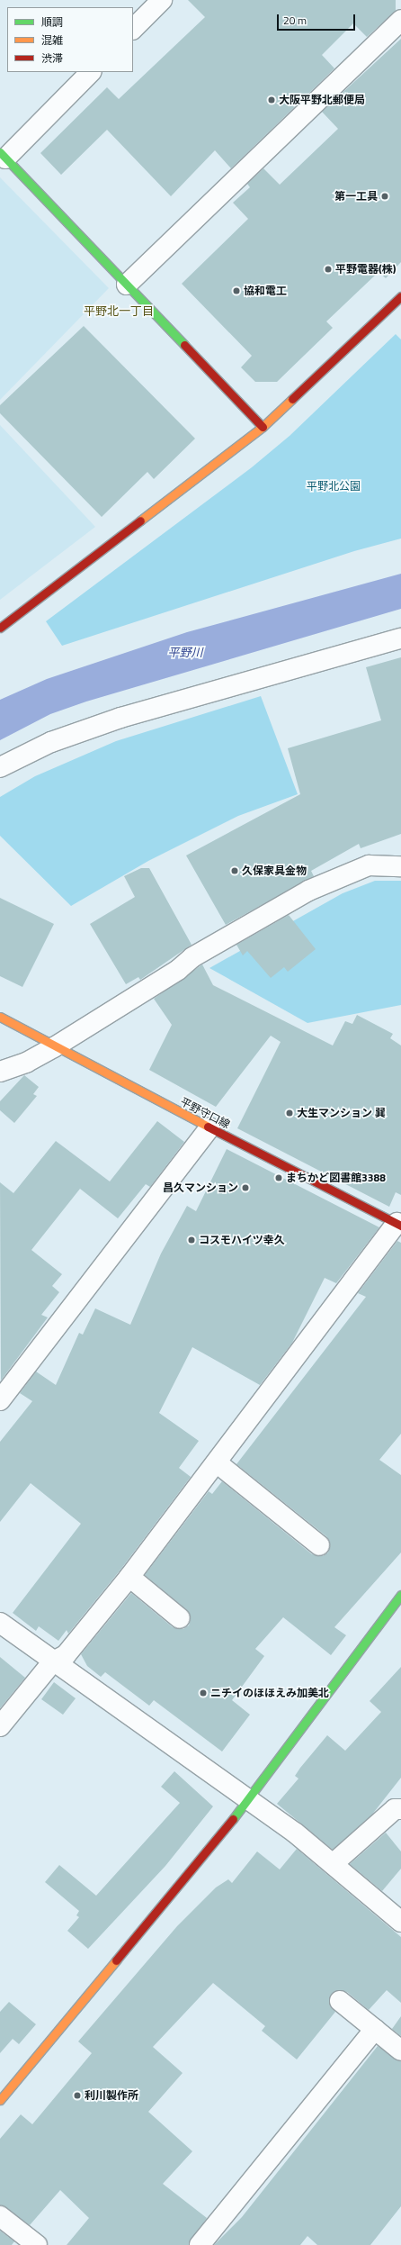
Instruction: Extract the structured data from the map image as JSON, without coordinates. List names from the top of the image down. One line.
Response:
{"streets":{"street":["平野守口線"]},"districts":["平野北一丁目"],"water":["平野川"],"parks":["平野北公園"],"places":["大阪平野北郵便局","第一工具","平野電器(株)","協和電工","久保家具金物","大生マンション 巽","まちかど図書館3388","昌久マンション","コスモハイツ幸久","ニチイのほほえみ加美北","利川製作所"],"legend":["順調","混雑","渋滞"],"scale_bar":"20 m"}
